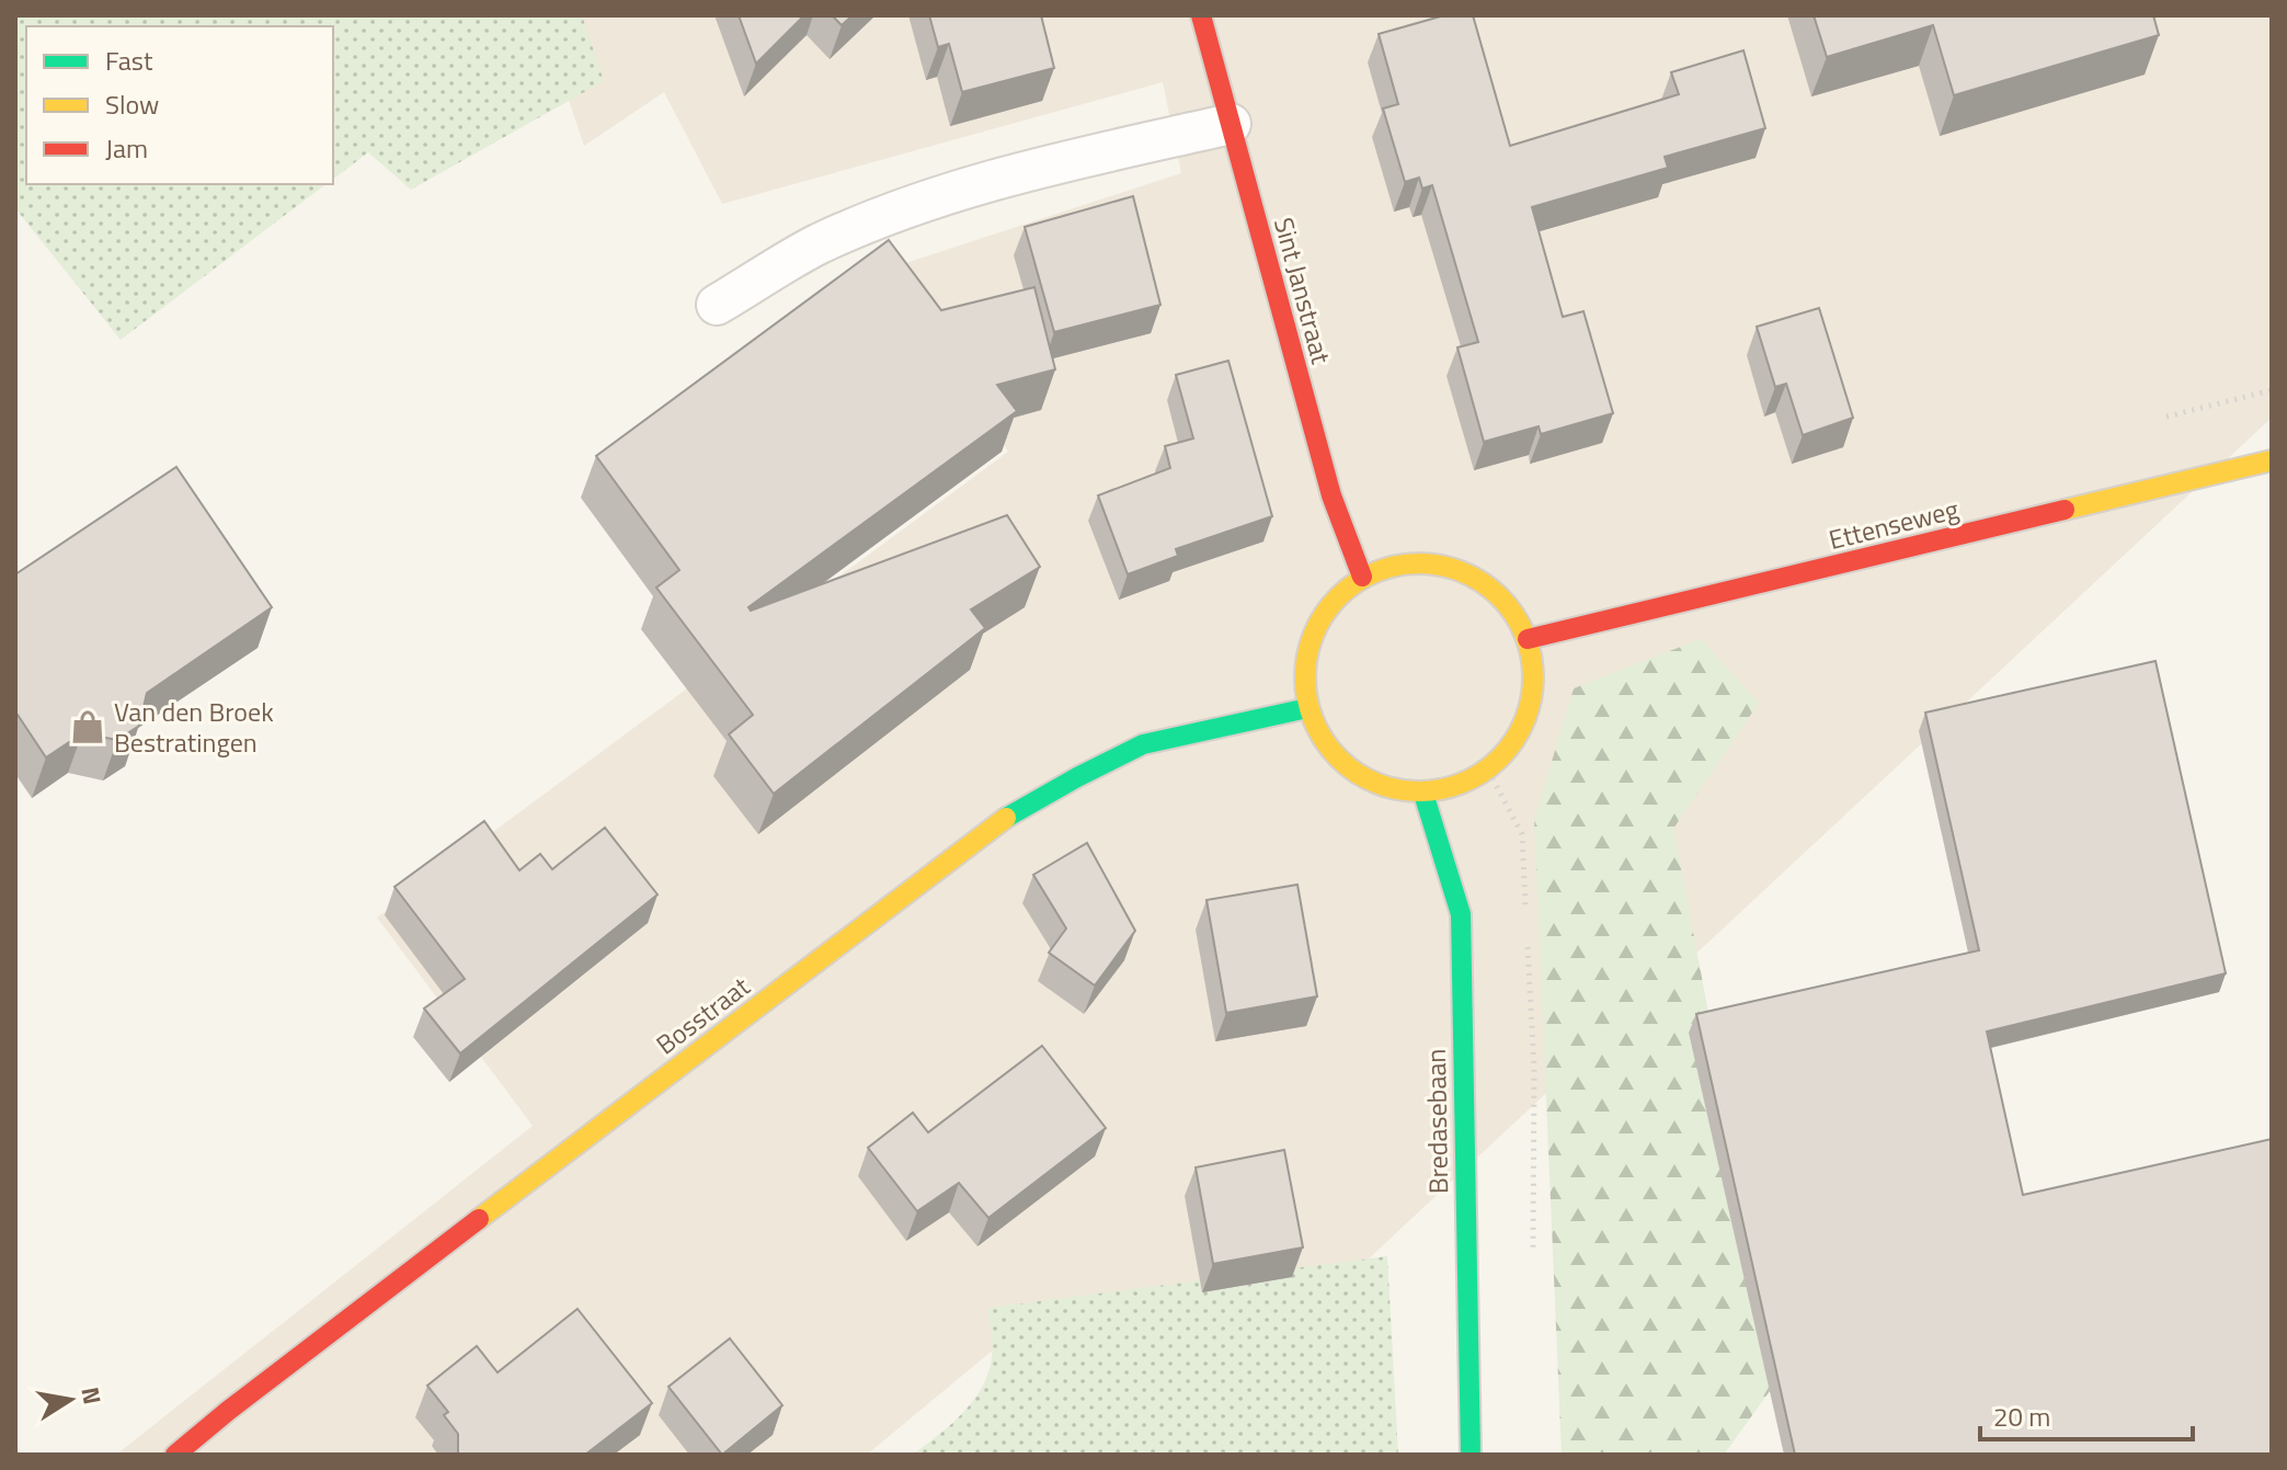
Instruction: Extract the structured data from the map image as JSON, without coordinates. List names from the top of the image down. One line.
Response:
{"streets":{"street":["Sint Janstraat","Ettenseweg","Bosstraat","Bredasebaan"]},"crossings":[["Sint Janstraat","Ettenseweg"],["Sint Janstraat","Bosstraat"],["Sint Janstraat","Bredasebaan"],["Ettenseweg","Bosstraat"],["Ettenseweg","Bredasebaan"],["Bosstraat","Bredasebaan"]],"places":{"shop":["Van den Broek Bestratingen"]},"legend":["Fast","Slow","Jam"],"scale_bar":"20 m","north":"right"}
